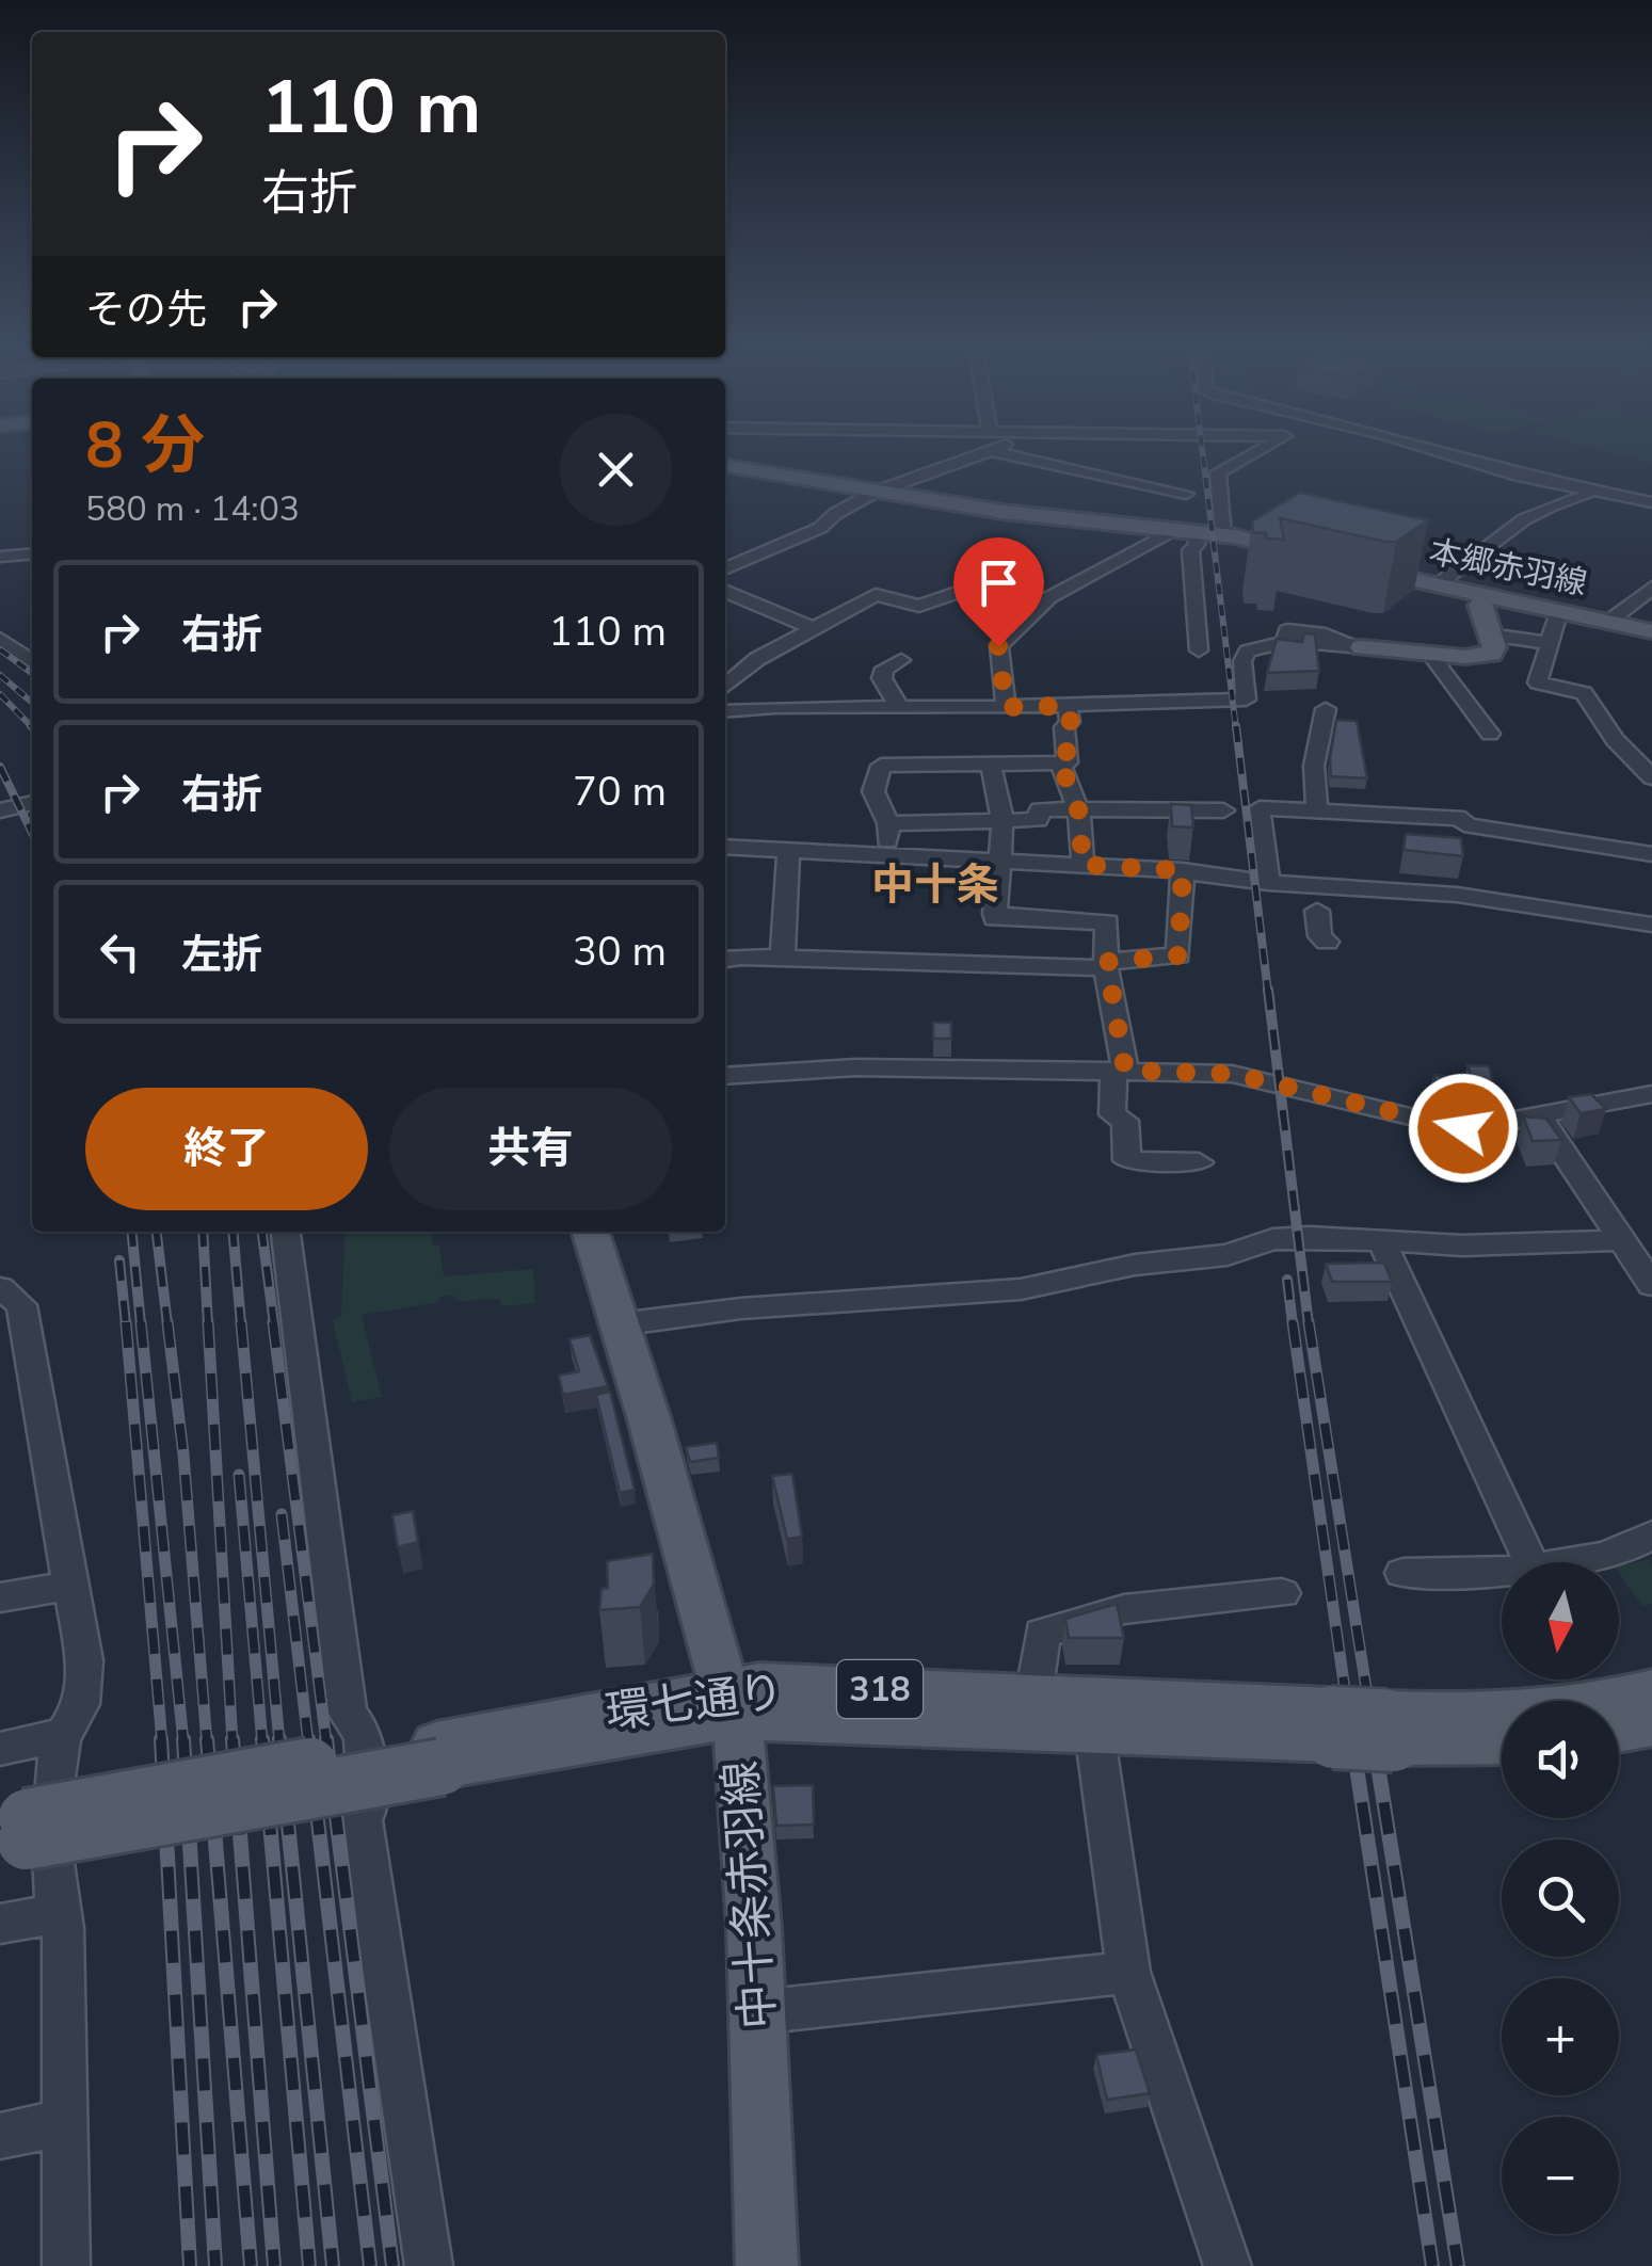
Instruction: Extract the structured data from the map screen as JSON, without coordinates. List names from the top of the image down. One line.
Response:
{"streets":{"main road":["本郷赤羽線","318","環七通り","中十条赤羽線"]},"crossings":[["環七通り","中十条赤羽線"]],"districts":["中十条"],"north":"bottom","page":{"turn":["110 m","右折"],"then":"その先","heading":["8 分","580 m · 14:03"],"list":[{"name":"右折","value":"110 m"},{"name":"右折","value":"70 m"},{"name":"左折","value":"30 m"}],"buttons":["終了","共有"],"map_buttons":["+","−"]}}
